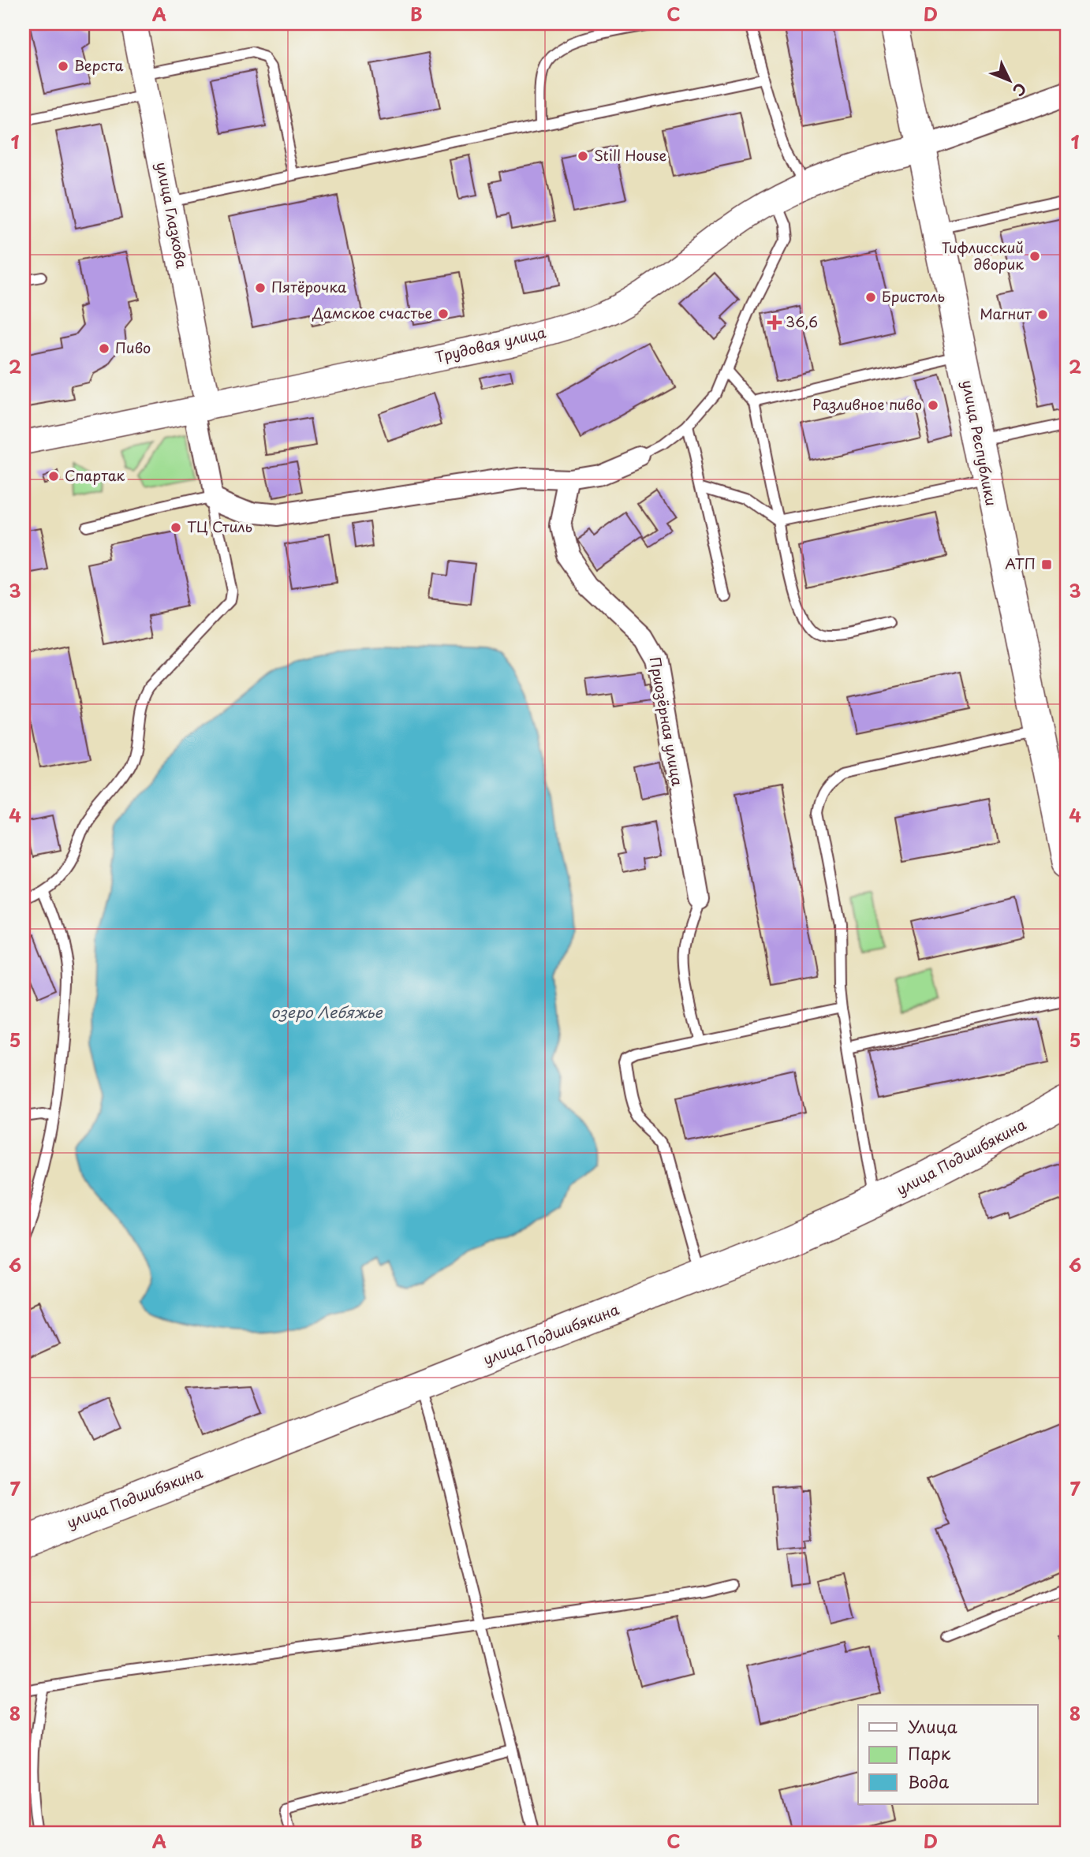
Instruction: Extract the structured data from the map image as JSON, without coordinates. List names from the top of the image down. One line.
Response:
{"streets":{"main road":["улица Республики","улица Подшибякина"],"street":["улица Глазкова","Трудовая улица","Приозёрная улица"]},"crossings":[["улица Глазкова","Трудовая улица"],["Трудовая улица","улица Республики"]],"water":["озеро Лебяжье"],"places":{"other":["Верста","Still House","Тифлисский дворик","Пятёрочка","Бристоль","Дамское счастье","Магнит","Пиво","Разливное пиво","Спартак","ТЦ Стиль"],"health":["36,6"],"transit":["АТП"]},"legend":["Улица","Парк","Вода"],"north":"bottom right","grid":{"columns":["A","B","C","D"],"rows":["1","2","3","4","5","6","7","8"]}}
